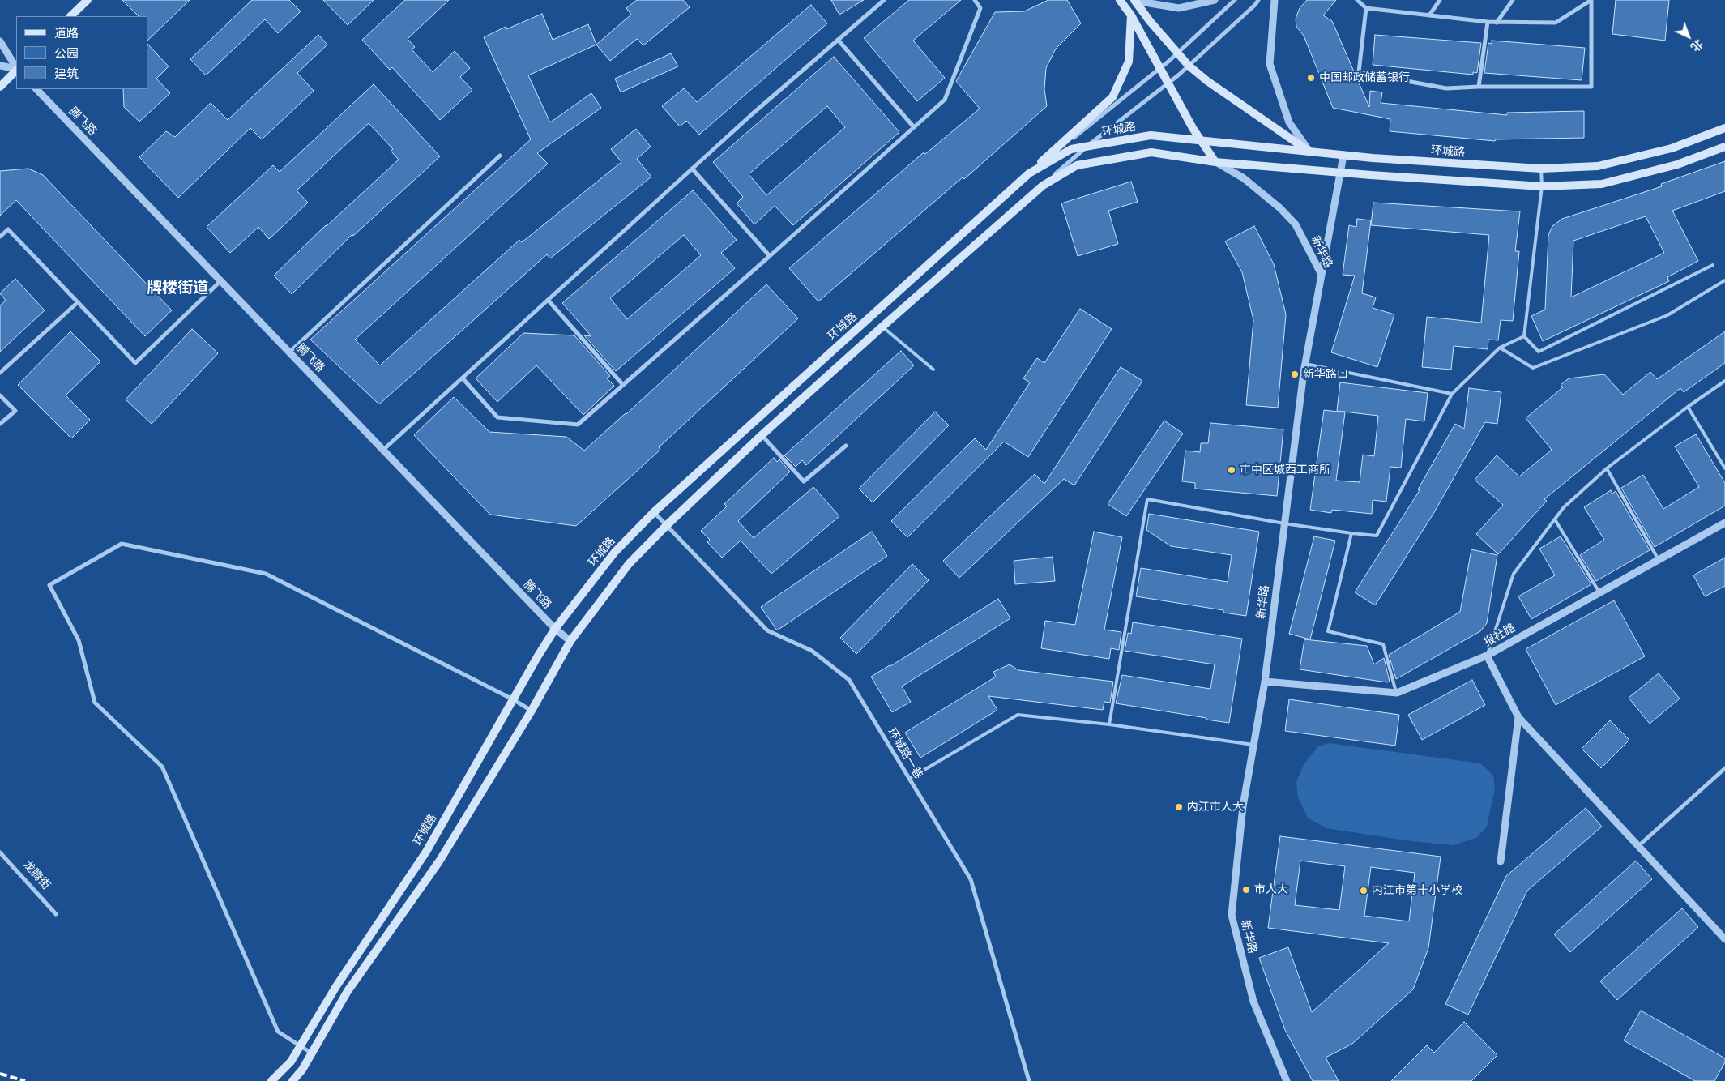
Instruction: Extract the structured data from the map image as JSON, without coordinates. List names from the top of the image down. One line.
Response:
{"streets":{"main road":["环城路"],"street":["腾飞路","新华路","报社路","环城路一巷","龙腾街"]},"crossings":[["腾飞路","环城路"],["环城路","环城路一巷"],["新华路","报社路"]],"districts":["牌楼街道"],"places":["中国邮政储蓄银行","新华路口","市中区城西工商所","内江市人大","市人大","内江市第十小学校"],"legend":["道路","公园","建筑"],"north":"bottom right"}
